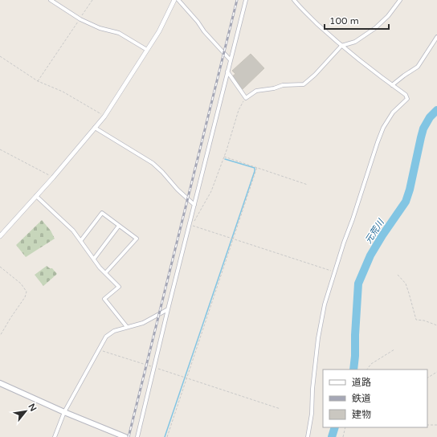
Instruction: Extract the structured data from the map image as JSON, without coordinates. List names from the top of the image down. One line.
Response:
{"water":["元荒川"],"legend":["道路","鉄道","建物"],"scale_bar":"100 m","north":"top right"}
